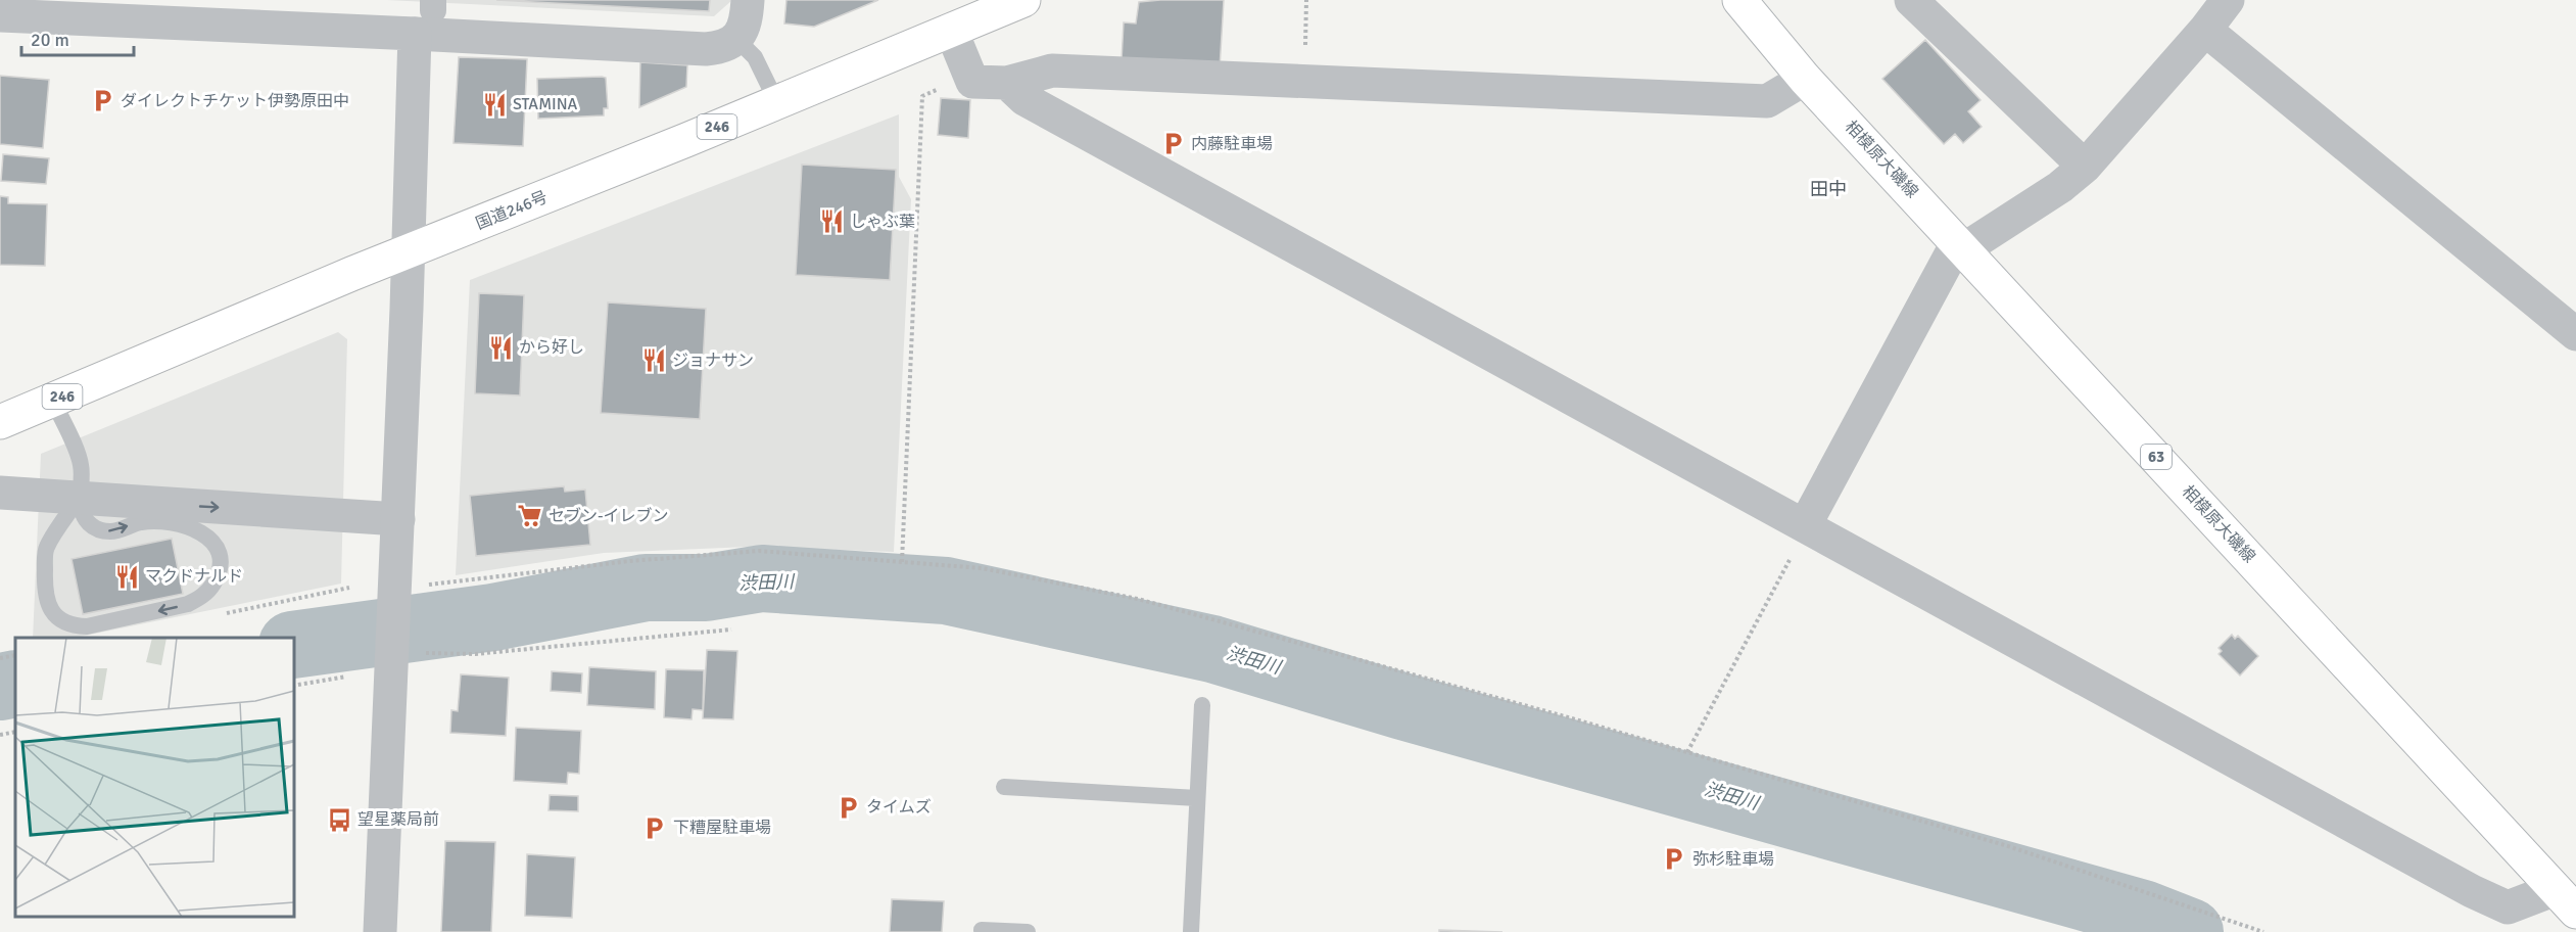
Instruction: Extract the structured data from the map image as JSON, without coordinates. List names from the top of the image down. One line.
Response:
{"streets":{"main road":["246","相模原大磯線","国道246号","63"]},"districts":["田中"],"water":["渋田川"],"places":{"parking":["ダイレクトチケット伊勢原田中","内藤駐車場","タイムズ","下糟屋駐車場","弥杉駐車場"],"restaurant":["STAMINA","しゃぶ葉","から好し","ジョナサン","マクドナルド"],"supermarket":["セブン-イレブン"],"bus stop":["望星薬局前"]},"scale_bar":"20 m"}
